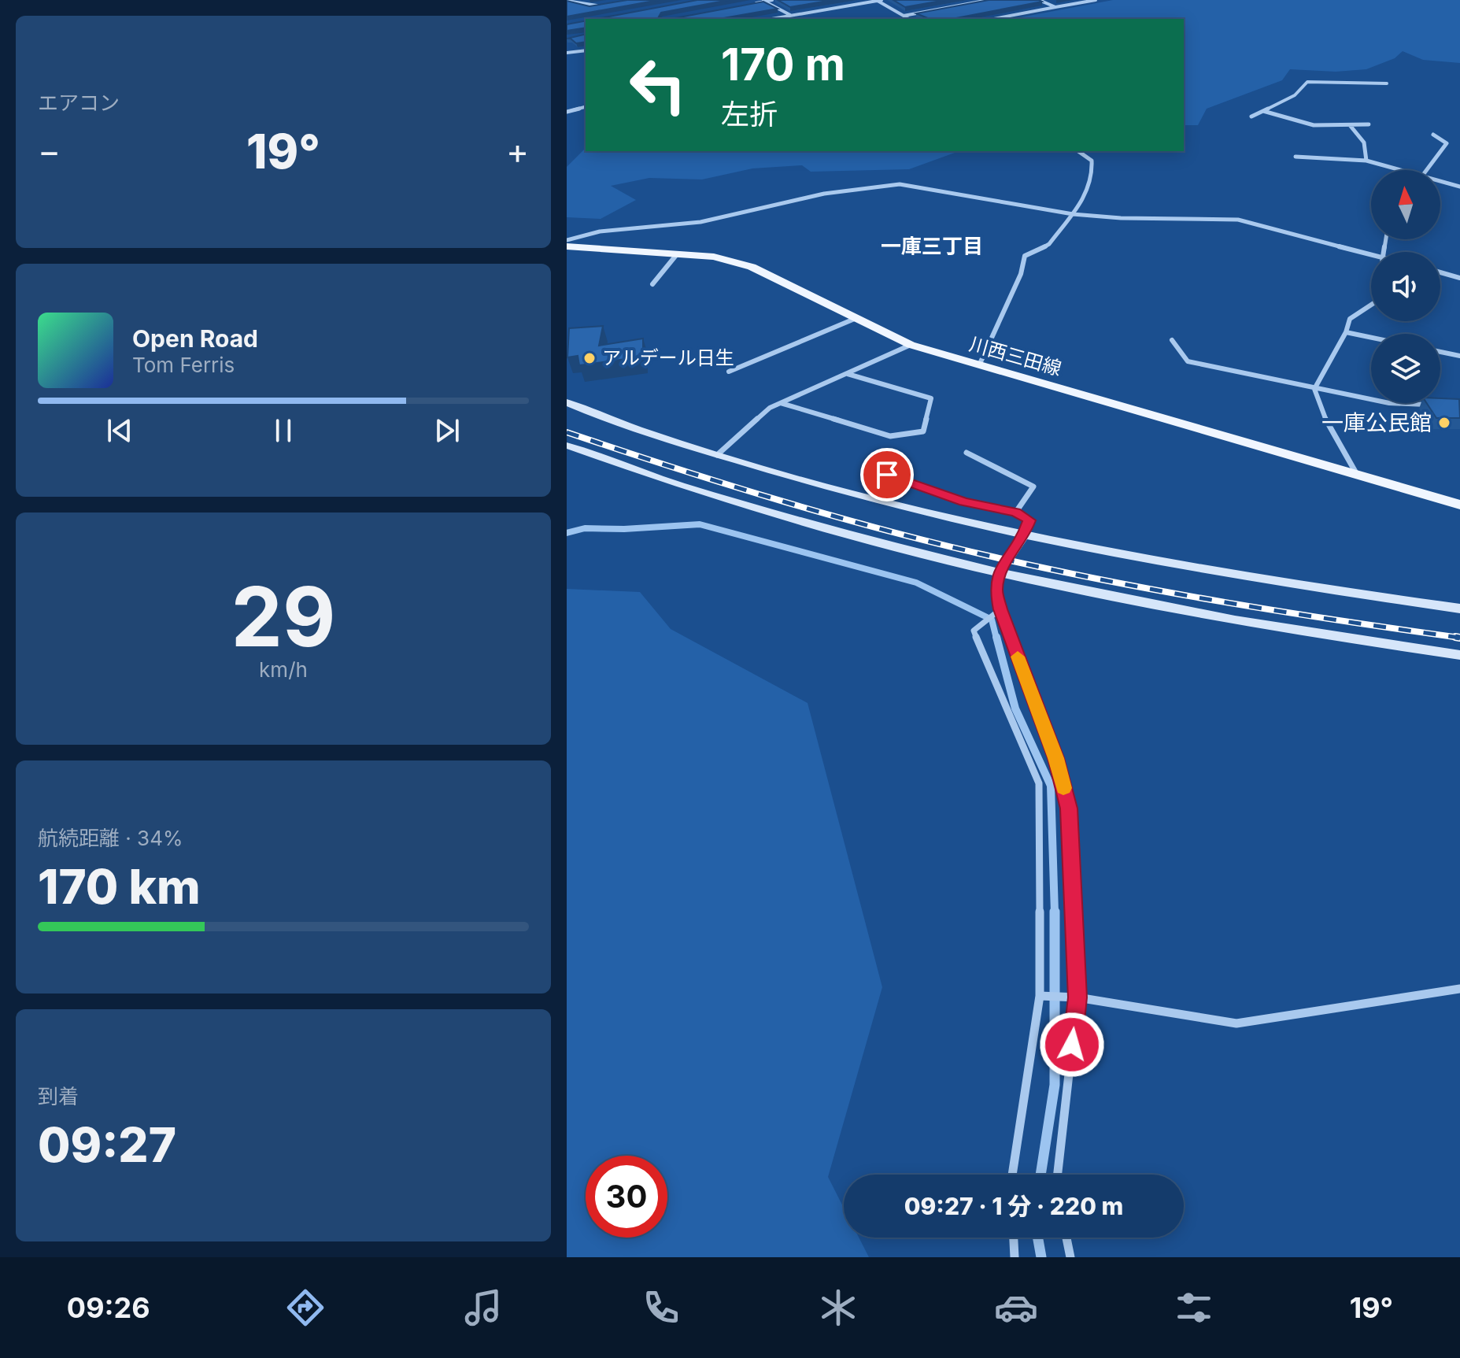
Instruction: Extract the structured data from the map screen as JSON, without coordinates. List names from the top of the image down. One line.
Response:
{"streets":{"main road":["川西三田線"]},"districts":["一庫三丁目"],"places":["アルデール日生","一庫公民館"],"north":"top","page":{"tile":["エアコン",["29","km/h"],["航続距離 · 34%","170 km"],["到着","09:27"]],"turn":["170 m","左折"],"heat":["−","19°","+"],"song":["Open Road","Tom Ferris"],"limit":"30","trip":"09:27 · 1 分 · 220 m","tabs":["09:26","19°"]}}
